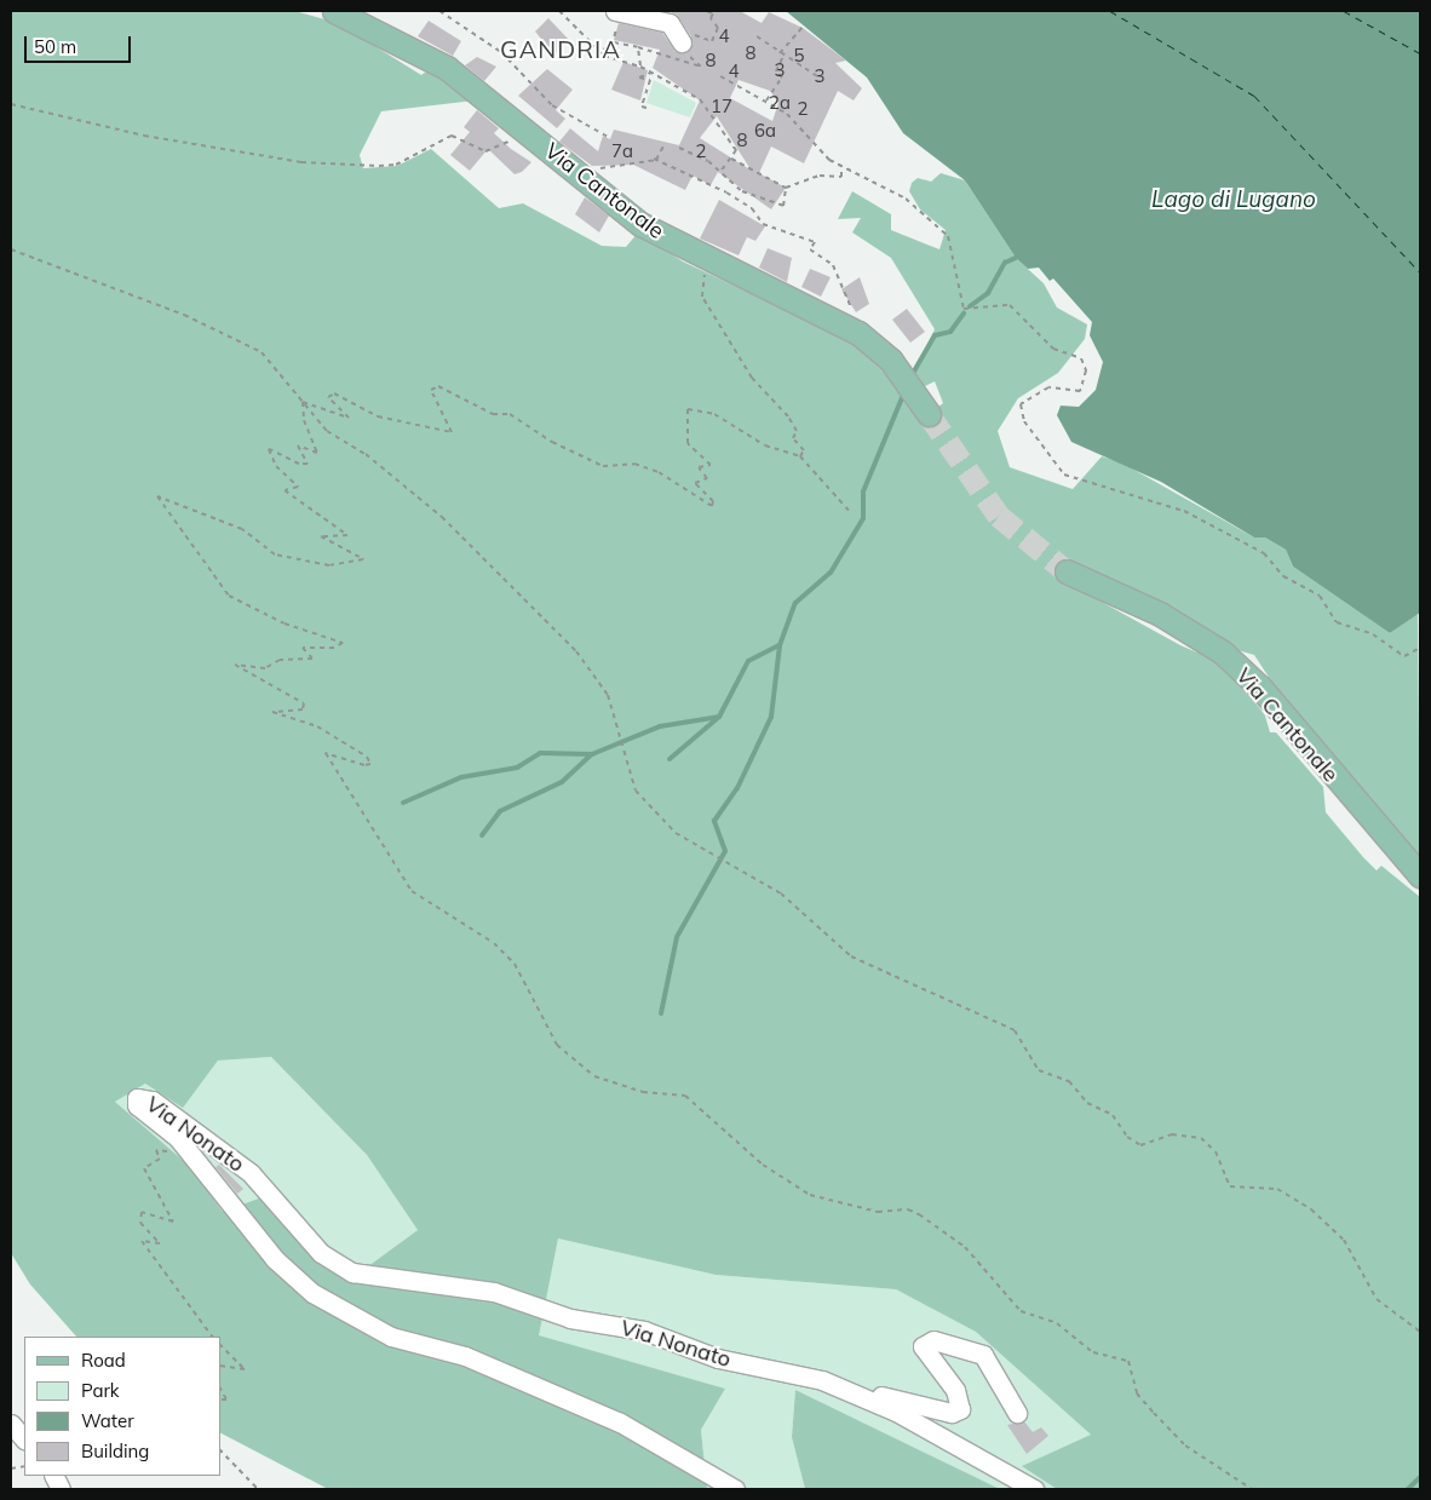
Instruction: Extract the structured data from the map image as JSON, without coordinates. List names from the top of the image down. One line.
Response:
{"streets":{"main road":["Via Cantonale"],"street":["Via Nonato"]},"districts":["GANDRIA"],"water":["Lago di Lugano"],"house_numbers":["4","8","5","8","3","4","3","2a","17","2","6a","8","7a","2"],"legend":["Road","Park","Water","Building"],"scale_bar":"50 m"}
